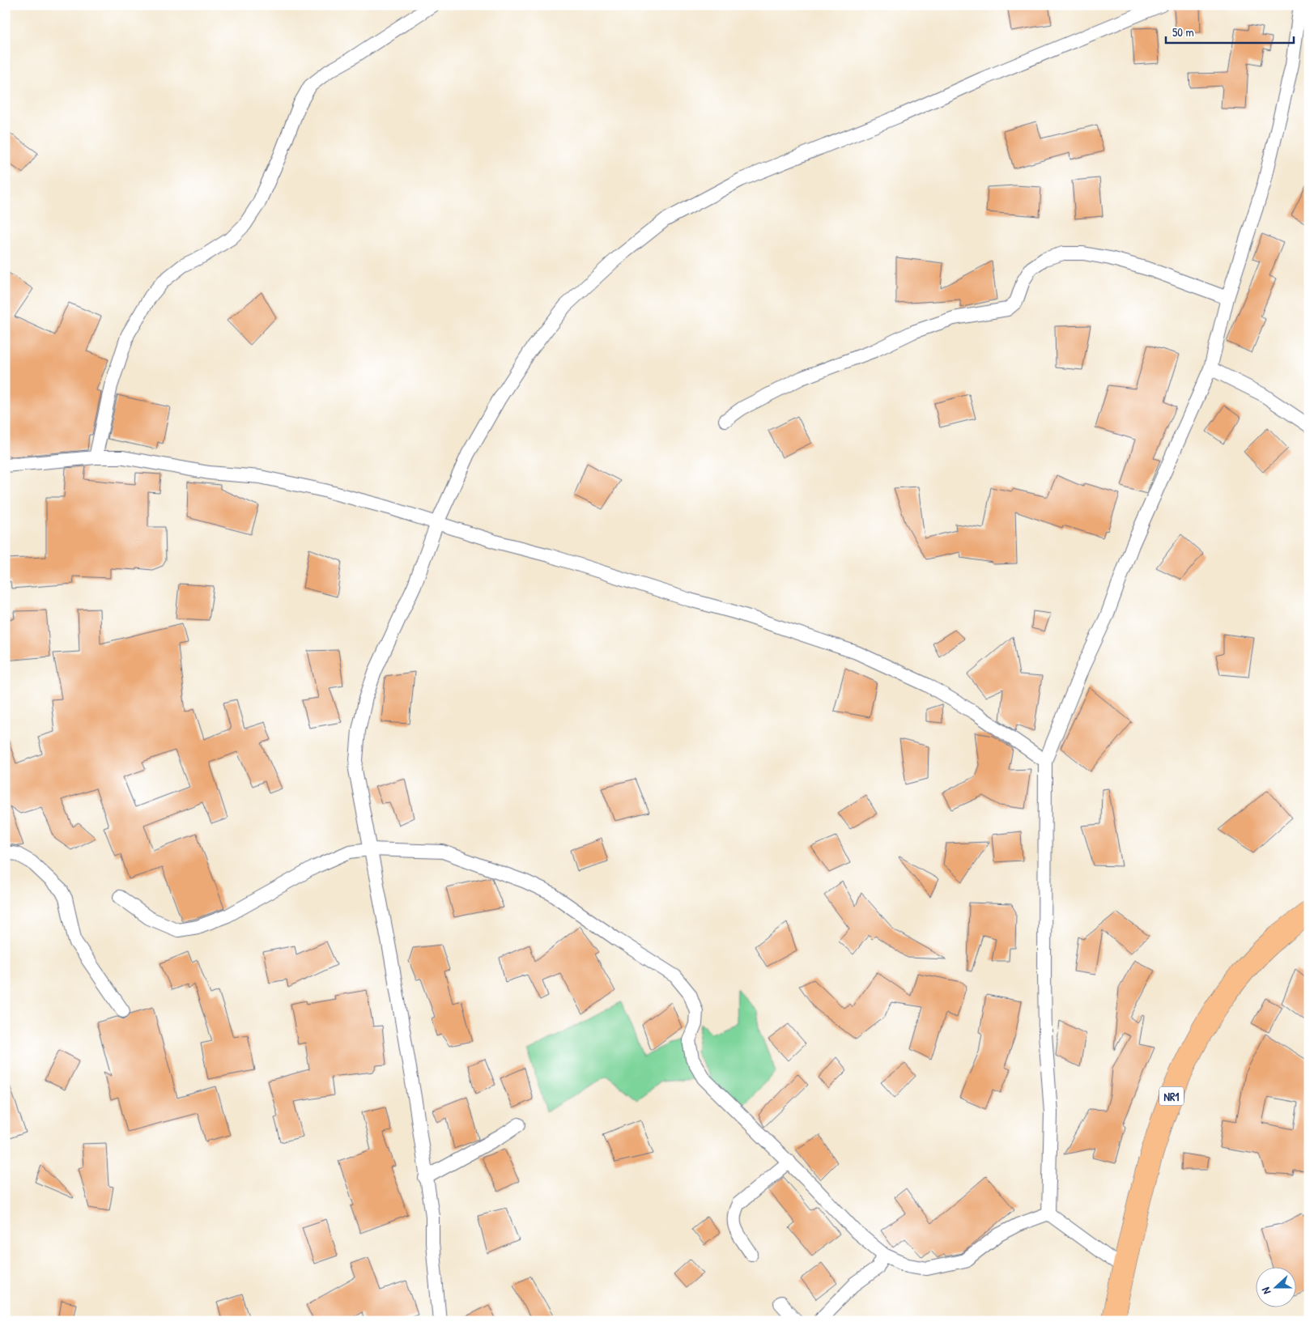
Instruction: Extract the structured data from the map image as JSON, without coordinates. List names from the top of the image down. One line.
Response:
{"streets":{"highway":["NR1"]},"scale_bar":"50 m","north":"left"}
